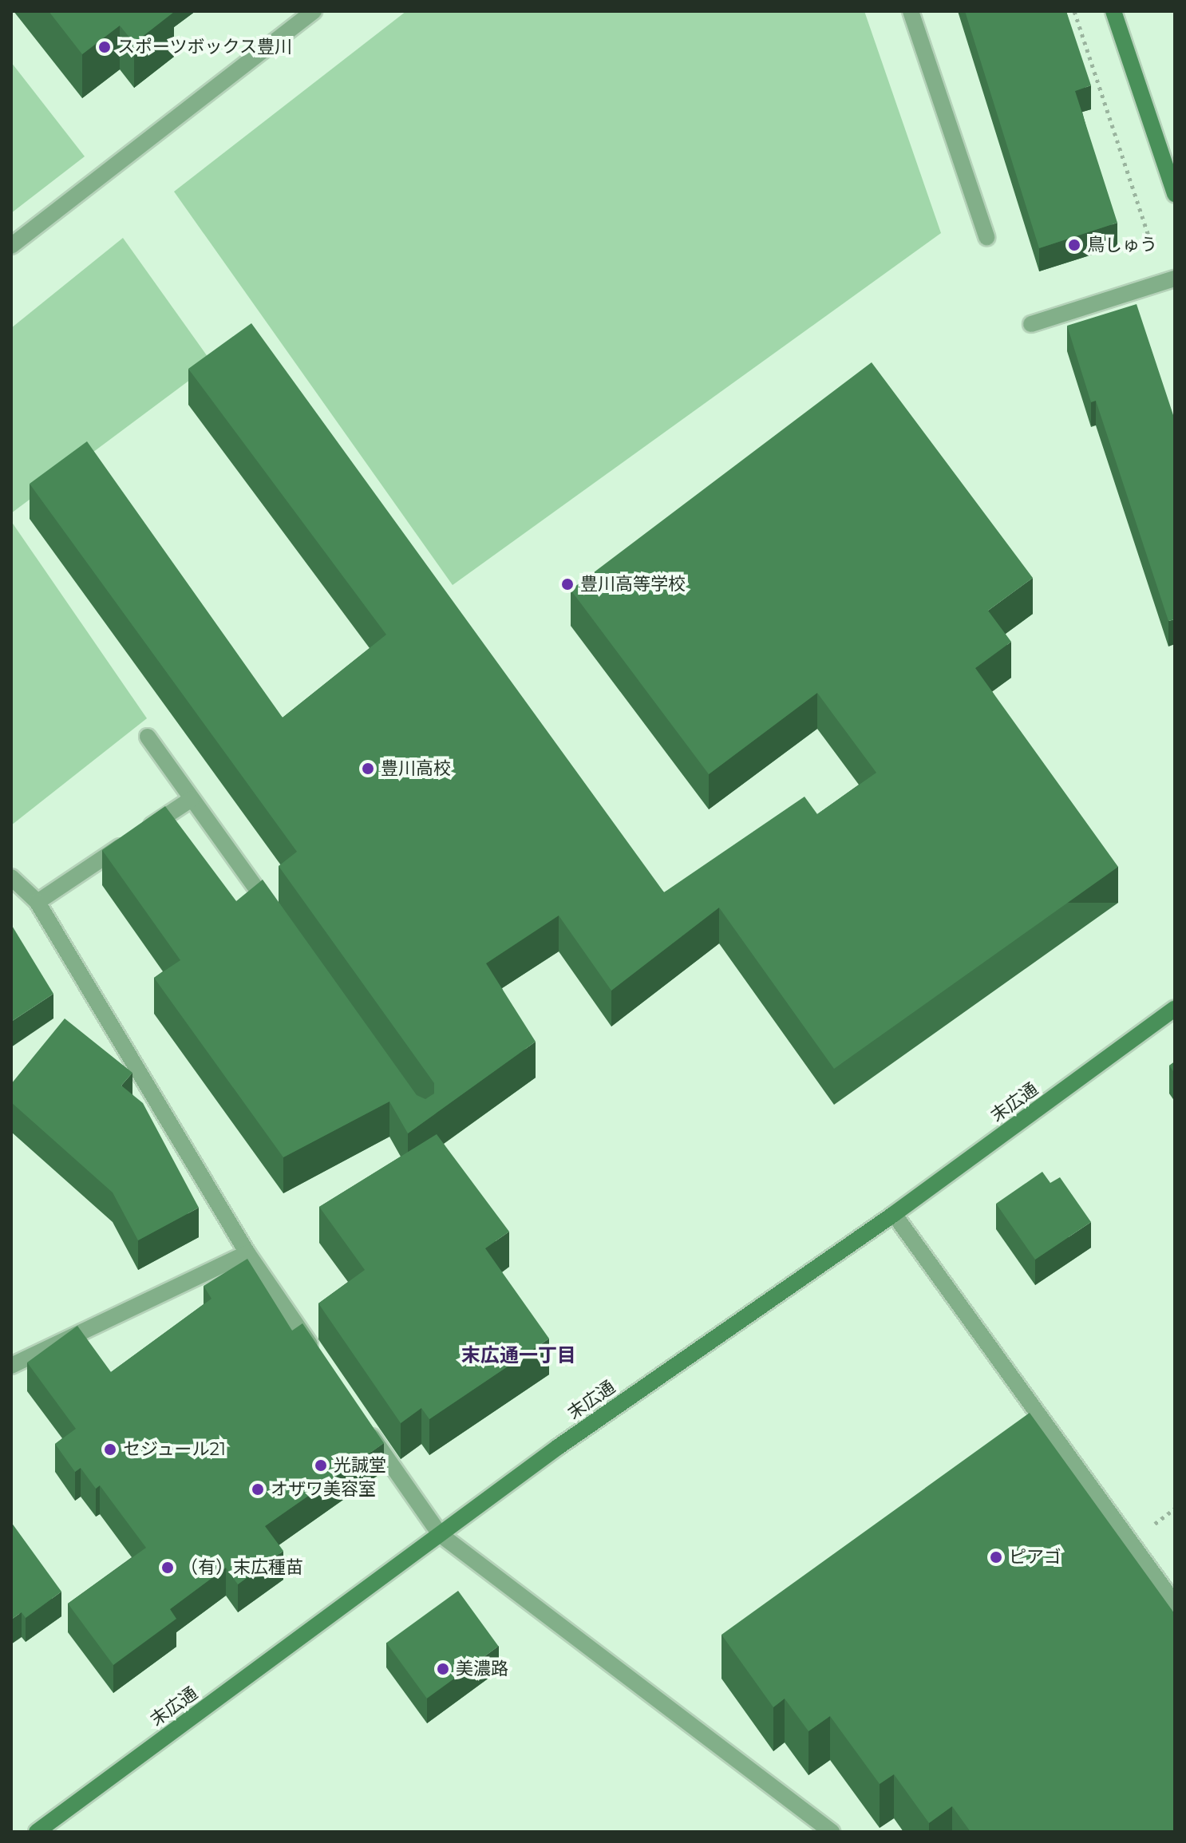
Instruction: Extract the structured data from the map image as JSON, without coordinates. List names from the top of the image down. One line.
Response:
{"streets":{"street":["末広通"]},"districts":["末広通一丁目"],"places":["スポーツボックス豊川","鳥しゅう","豊川高等学校","豊川高校","セジュール21","光誠堂","オザワ美容室","ピアゴ","（有）末広種苗","美濃路"]}
